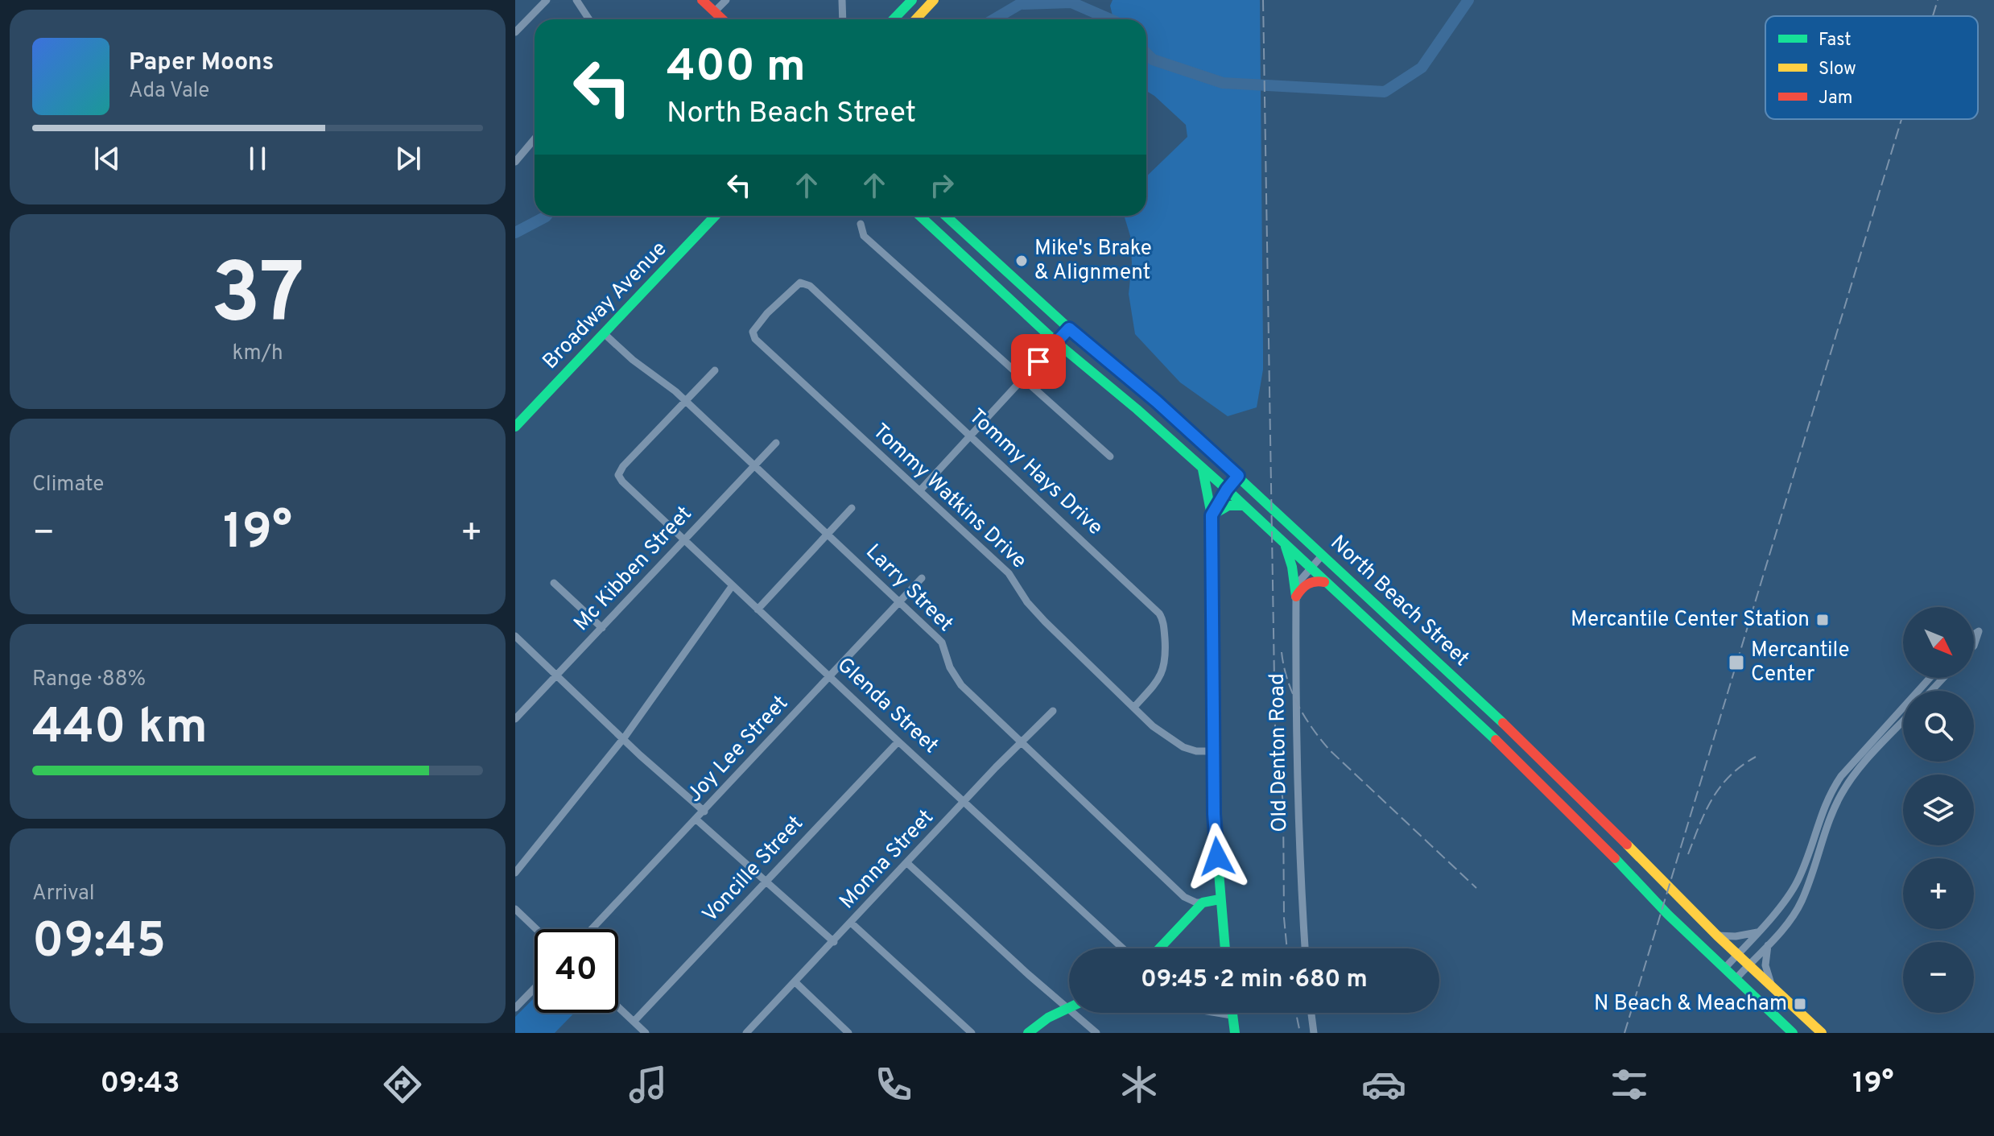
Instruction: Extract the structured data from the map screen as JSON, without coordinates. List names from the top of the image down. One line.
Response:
{"streets":{"main road":["Broadway Avenue","North Beach Street"],"street":["Tommy Hays Drive","Tommy Watkins Drive","Mc Kibben Street","Larry Street","Glenda Street","Joy Lee Street","Old Denton Road","Monna Street","Voncille Street"]},"crossings":[["Broadway Avenue","Larry Street"],["Tommy Hays Drive","Tommy Watkins Drive"],["Mc Kibben Street","Larry Street"],["Mc Kibben Street","Glenda Street"],["Larry Street","Glenda Street"],["Larry Street","Joy Lee Street"],["Larry Street","Monna Street"],["North Beach Street","Old Denton Road"],["Glenda Street","Joy Lee Street"],["Glenda Street","Monna Street"],["Glenda Street","Voncille Street"]],"places":{"other":["Mike's Brake & Alignment"],"transit":["Mercantile Center Station","Mercantile Center","N Beach & Meacham"]},"legend":["Fast","Slow","Jam"],"north":"bottom right","page":{"turn":["400 m","North Beach Street"],"song":["Paper Moons","Ada Vale"],"tile":[["37","km/h"],"Climate",["Range · 88%","440 km"],["Arrival","09:45"]],"heat":["−","19°","+"],"map_buttons":["+","−"],"limit":"40","trip":"09:45 · 2 min · 680 m","tabs":["09:43","19°"]}}
